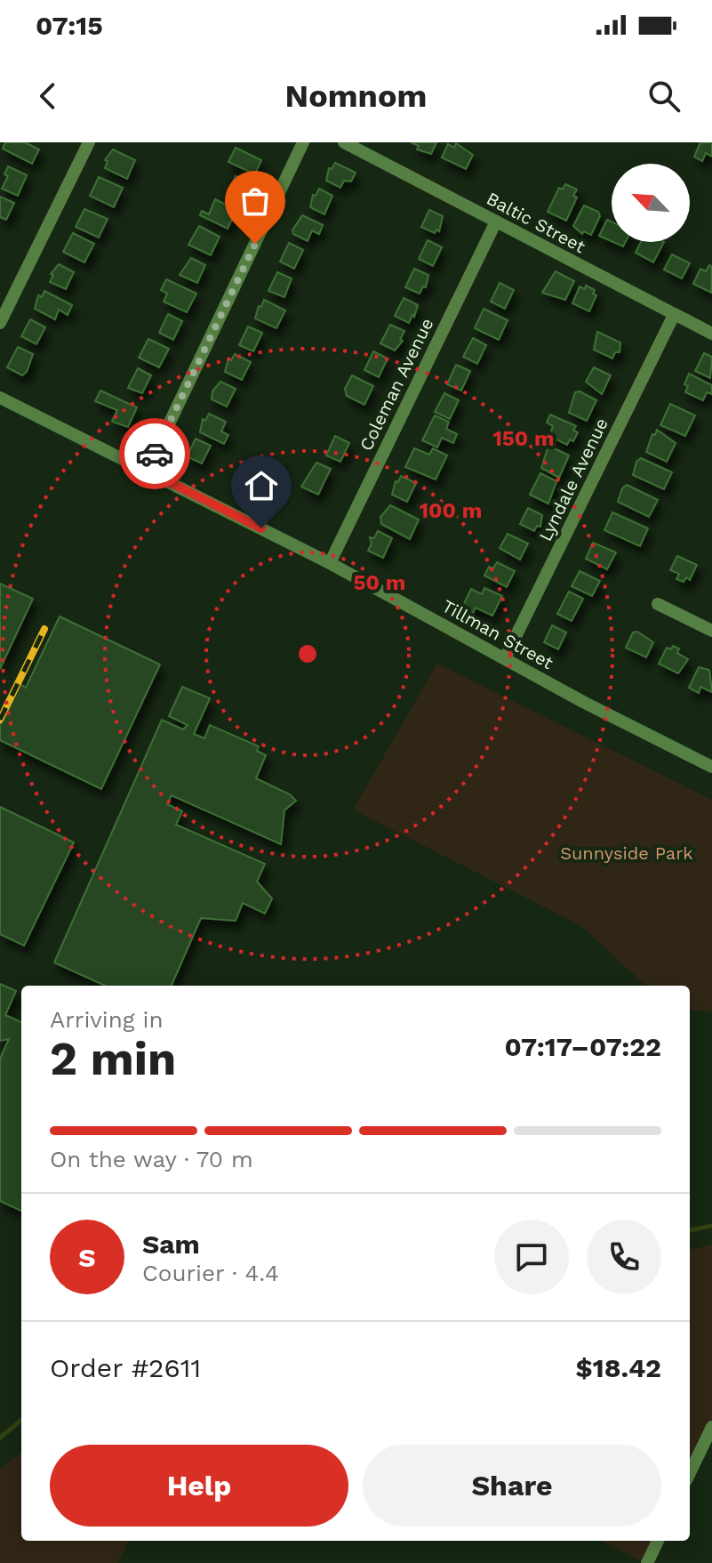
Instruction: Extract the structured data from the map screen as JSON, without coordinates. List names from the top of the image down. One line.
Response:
{"streets":{"street":["Baltic Street","Coleman Avenue","Lyndale Avenue","Tillman Street"]},"crossings":[["Baltic Street","Coleman Avenue"],["Baltic Street","Lyndale Avenue"],["Coleman Avenue","Tillman Street"],["Lyndale Avenue","Tillman Street"]],"parks":["Sunnyside Park"],"north":"top left","page":{"status":"07:15","header":"Nomnom","heading":["2 min","Arriving in","07:17–07:22"],"panel":["Sam","Courier · 4.4","Order #2611","$18.42"],"bar":"On the way · 70 m","round":"S","buttons":["Help","Share"]},"rings":["150 m","100 m","50 m"]}
